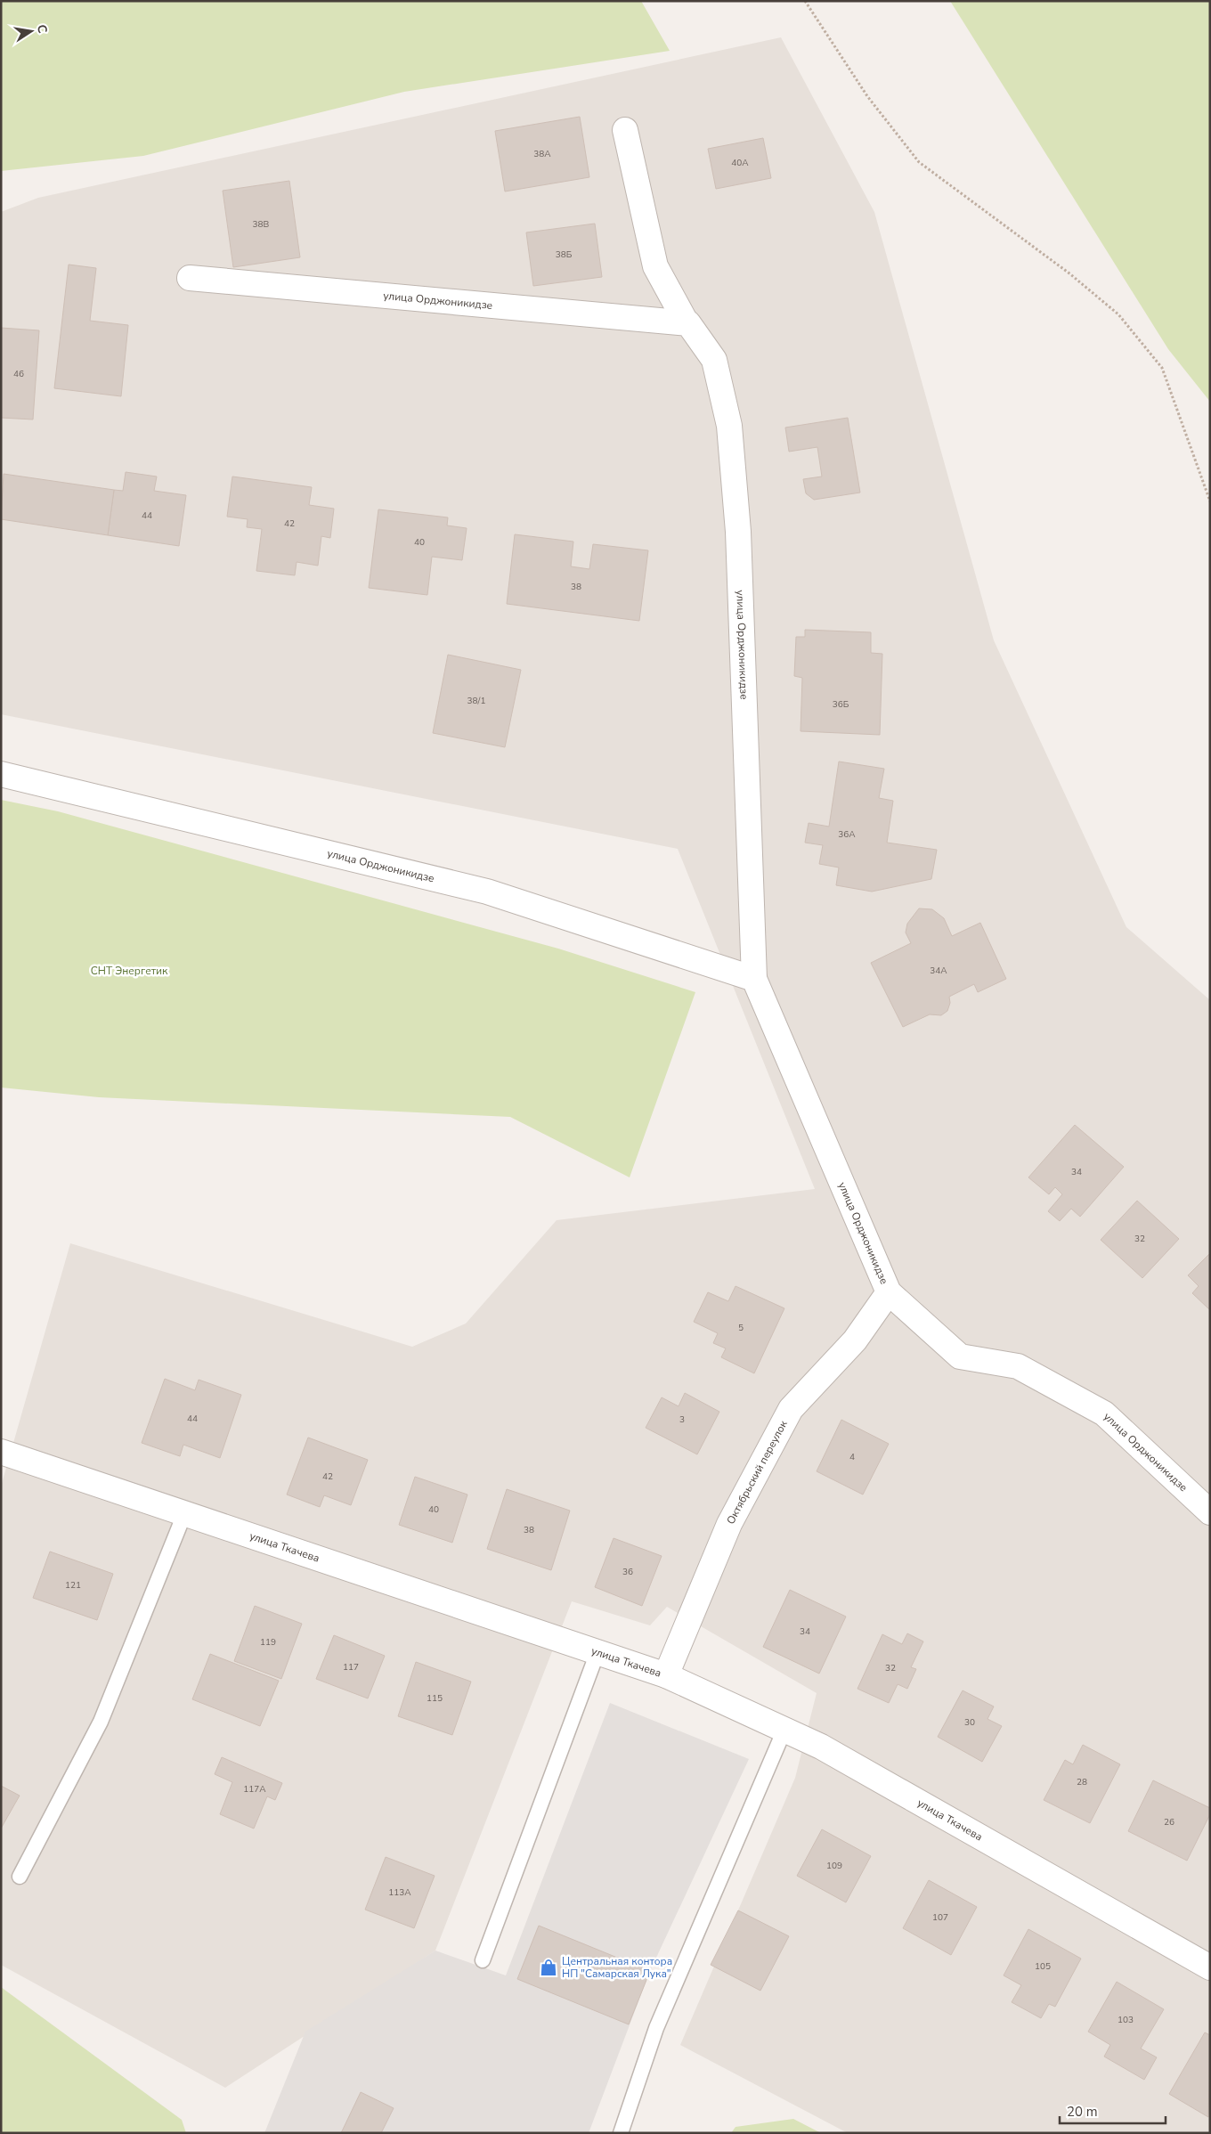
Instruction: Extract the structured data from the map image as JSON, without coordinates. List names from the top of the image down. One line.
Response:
{"streets":{"street":["улица Орджоникидзе","Октябрьский переулок","улица Ткачева"]},"crossings":[["улица Орджоникидзе","Октябрьский переулок"],["Октябрьский переулок","улица Ткачева"]],"parks":["СНТ Энергетик"],"places":{"shop":["Центральная контора НП \"Самарская Лука\""]},"house_numbers":["38А","40А","38В","38Б","46","44","42","40","38","38/1","36Б","36А","34А","34","32","5","44","3","4","42","40","38","36","121","34","119","117","32","115","30","28","117А","26","109","113А","107","105","103"],"scale_bar":"20 m","north":"right"}
